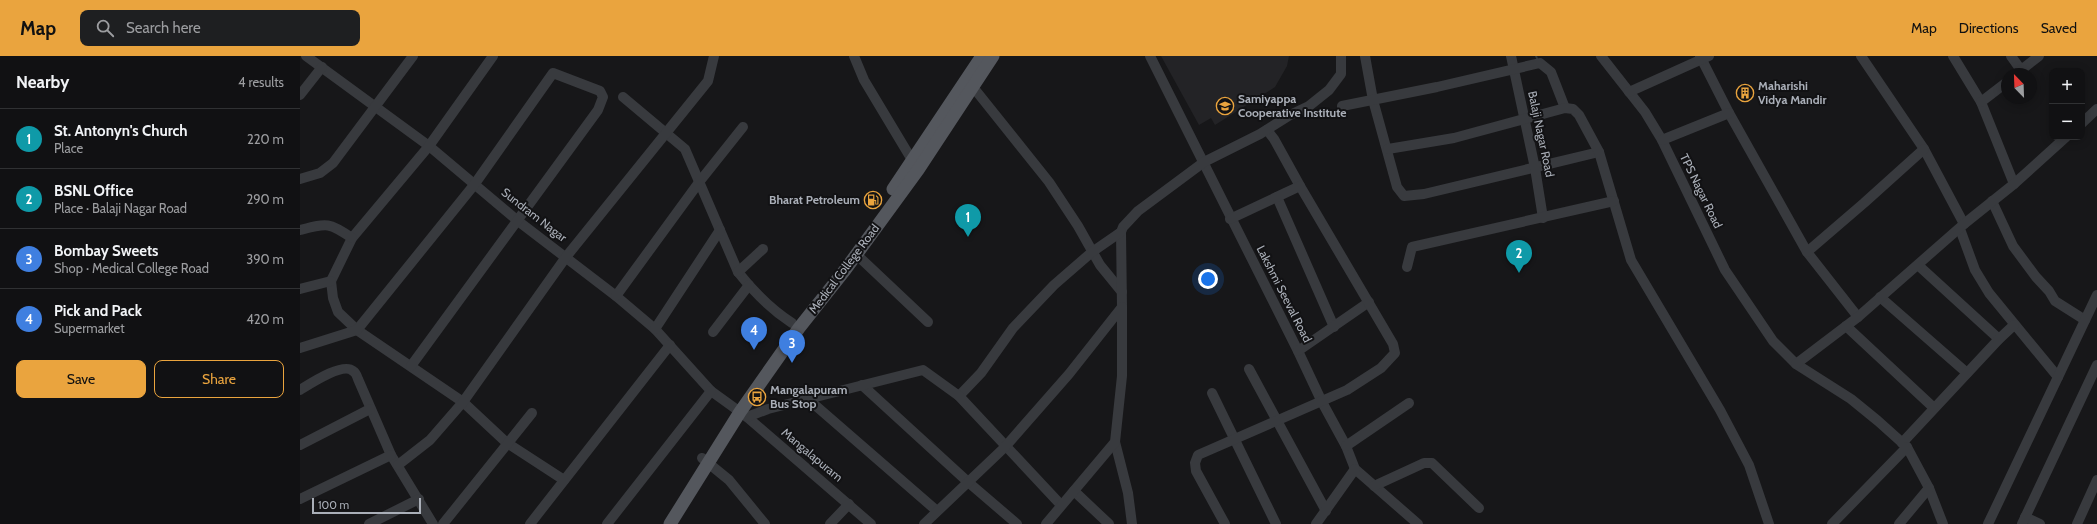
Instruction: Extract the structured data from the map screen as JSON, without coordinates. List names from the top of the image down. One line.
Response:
{"streets":{"main road":["Medical College Road"],"street":["Balaji Nagar Road","TPS Nagar Road","Sundram Nagar","Lakshmi Seeval Road","Mangalapuram"]},"crossings":[["Sundram Nagar","Medical College Road"],["Sundram Nagar","Mangalapuram"],["Medical College Road","Mangalapuram"]],"places":{"building":["Maharishi Vidya Mandir"],"school or university":["Samiyappa Cooperative Institute"],"fuel station":["Bharat Petroleum"],"bus stop":["Mangalapuram Bus Stop"]},"scale_bar":"100 m","north":"top left","page":{"header":"Map","search":"Search here","nav":["Map","Directions","Saved"],"heading":["Nearby","4 results"],"map_buttons":["+","−"],"list":[{"mark":"1","name":"St. Antonyn's Church","note":"Place","value":"220 m"},{"mark":"2","name":"BSNL Office","note":"Place · Balaji Nagar Road","value":"290 m"},{"mark":"3","name":"Bombay Sweets","note":"Shop · Medical College Road","value":"390 m"},{"mark":"4","name":"Pick and Pack","note":"Supermarket","value":"420 m"}],"pins":["1","2","4","3"],"buttons":["Save","Share"],"scale":"100 m"}}
